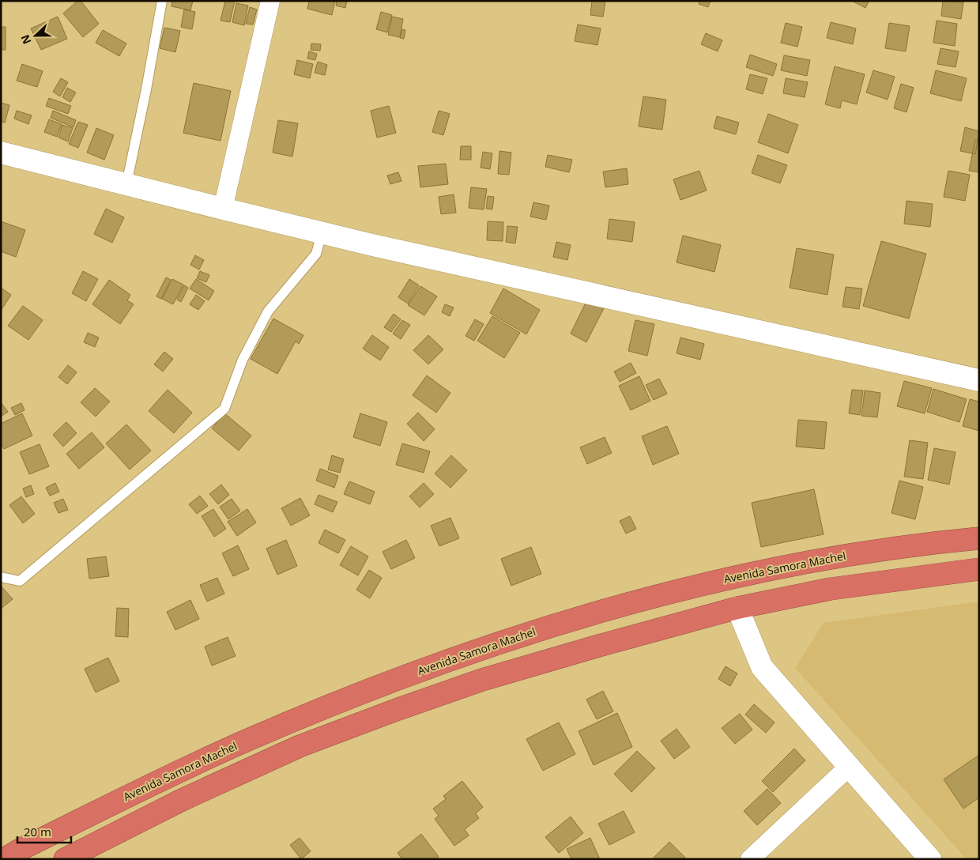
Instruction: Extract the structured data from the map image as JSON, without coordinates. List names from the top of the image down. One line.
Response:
{"streets":{"highway":["Avenida Samora Machel"]},"scale_bar":"20 m","north":"left"}
